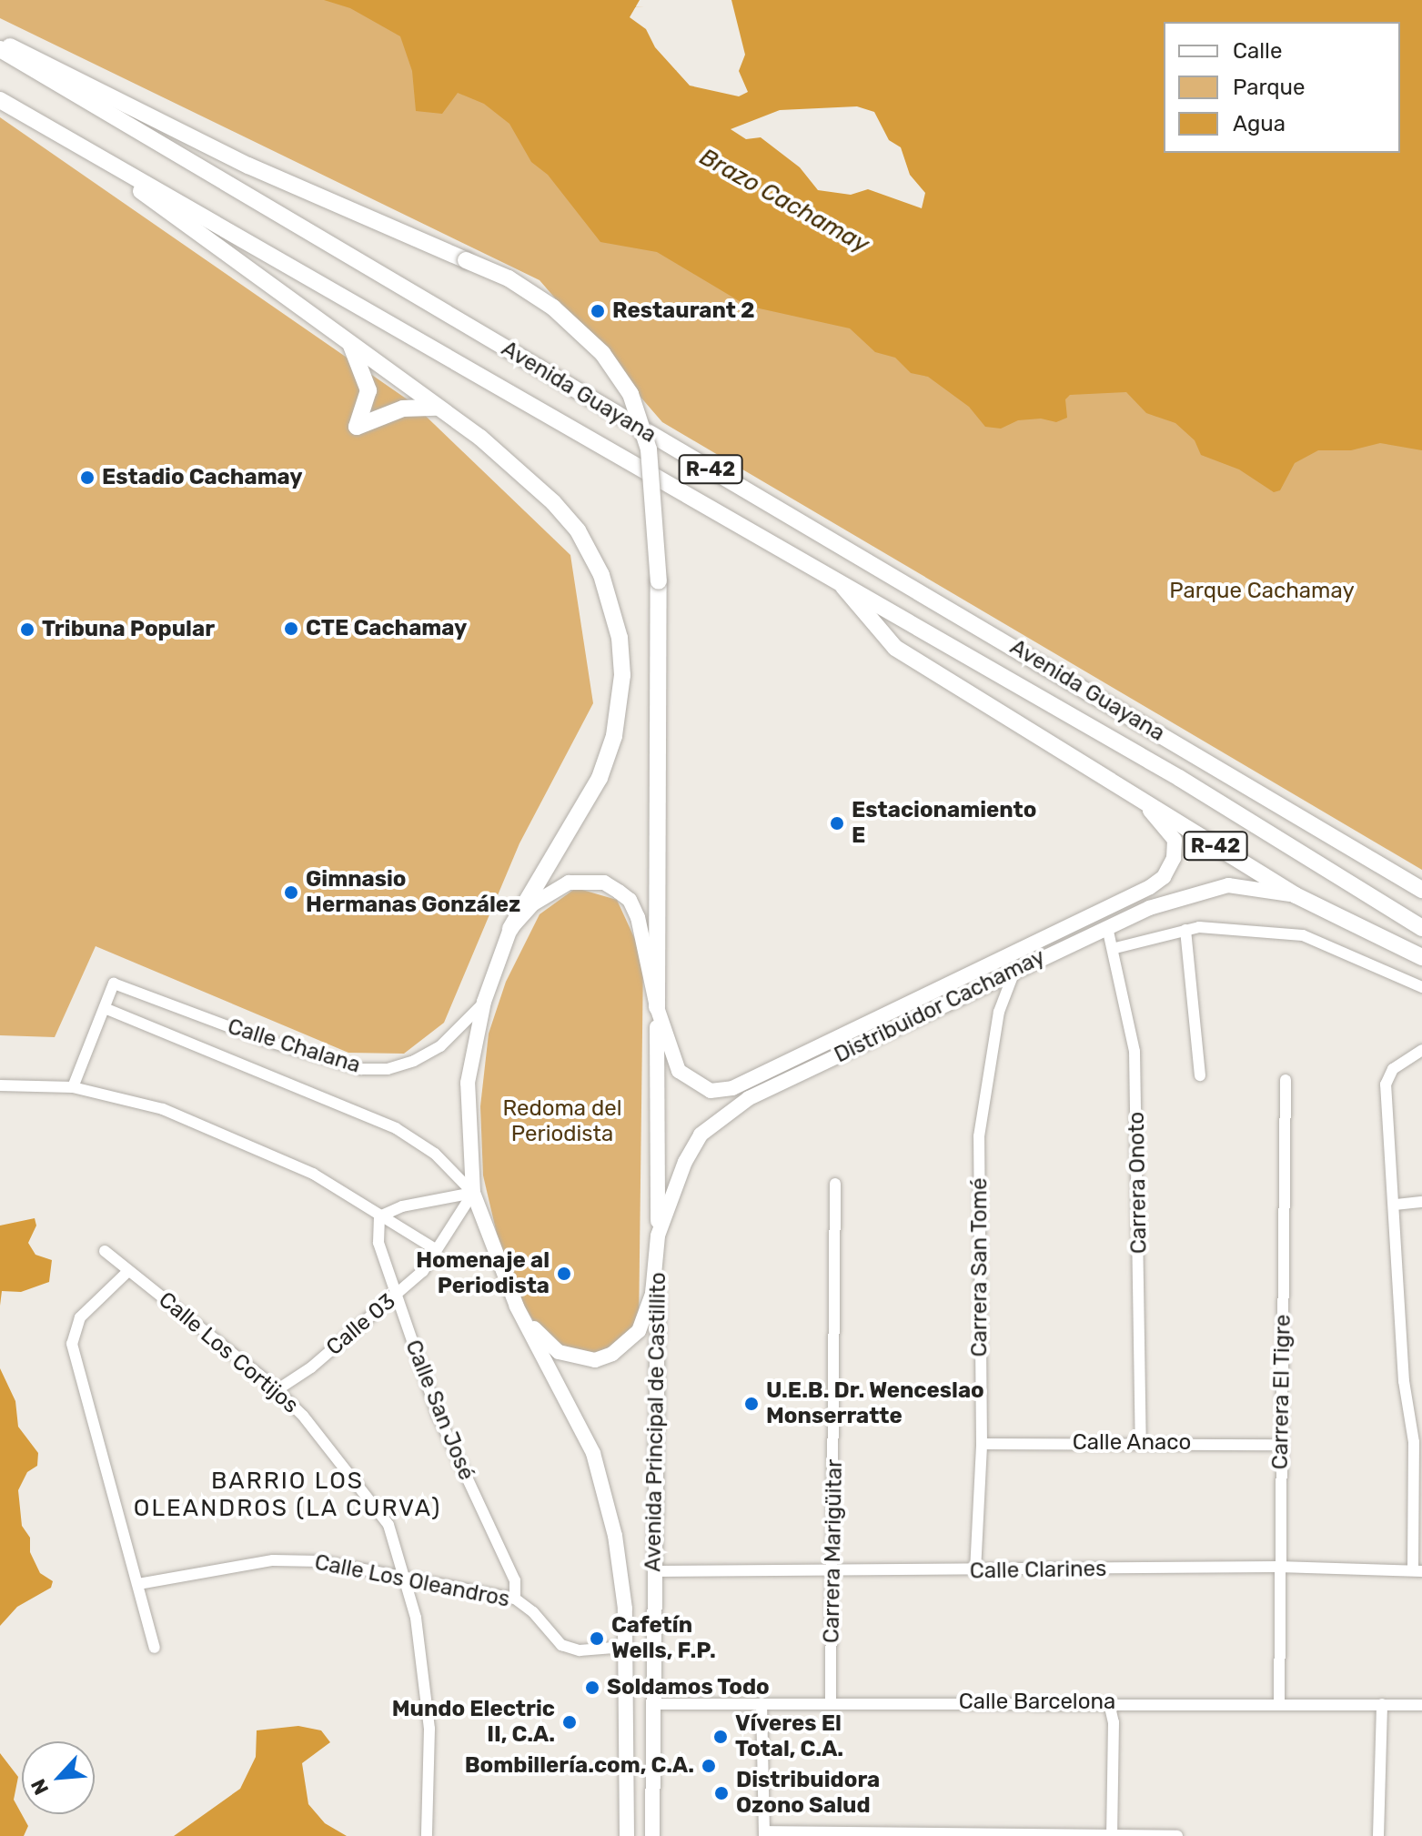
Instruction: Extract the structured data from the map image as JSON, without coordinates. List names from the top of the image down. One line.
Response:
{"streets":{"main road":["Avenida Guayana","R-42","Distribuidor Cachamay","Avenida Principal de Castillito"],"street":["Calle Chalana","Carrera Onoto","Carrera San Tomé","Calle 03","Calle Los Cortijos","Carrera El Tigre","Calle San José","Calle Anaco","Carrera Marigüitar","Calle Clarines","Calle Los Oleandros","Calle Barcelona"]},"crossings":[["Avenida Guayana","Distribuidor Cachamay"],["Distribuidor Cachamay","Carrera Onoto"],["Distribuidor Cachamay","Carrera San Tomé"],["Distribuidor Cachamay","Avenida Principal de Castillito"],["Calle Chalana","Calle 03"],["Calle Chalana","Avenida Principal de Castillito"],["Carrera Onoto","Calle Anaco"],["Carrera San Tomé","Calle Anaco"],["Carrera San Tomé","Calle Clarines"],["Calle 03","Calle Los Cortijos"],["Calle 03","Calle San José"],["Calle 03","Avenida Principal de Castillito"],["Calle Los Cortijos","Calle Los Oleandros"],["Carrera El Tigre","Calle Anaco"],["Carrera El Tigre","Calle Clarines"],["Carrera El Tigre","Calle Barcelona"],["Calle San José","Calle Los Oleandros"],["Avenida Principal de Castillito","Calle Clarines"],["Avenida Principal de Castillito","Calle Los Oleandros"],["Avenida Principal de Castillito","Calle Barcelona"],["Carrera Marigüitar","Calle Clarines"],["Carrera Marigüitar","Calle Barcelona"]],"districts":["BARRIO LOS OLEANDROS (LA CURVA)"],"water":["Brazo Cachamay"],"parks":["Parque Cachamay","Redoma del Periodista"],"places":["Restaurant 2","Estadio Cachamay","CTE Cachamay","Tribuna Popular","Estacionamiento E","Gimnasio Hermanas González","Homenaje al Periodista","U.E.B. Dr. Wenceslao Monserratte","Cafetín Wells, F.P.","Soldamos Todo","Mundo Electric II, C.A.","Víveres El Total, C.A.","Bombillería.com, C.A.","Distribuidora Ozono Salud"],"legend":["Calle","Parque","Agua"],"north":"bottom left"}
